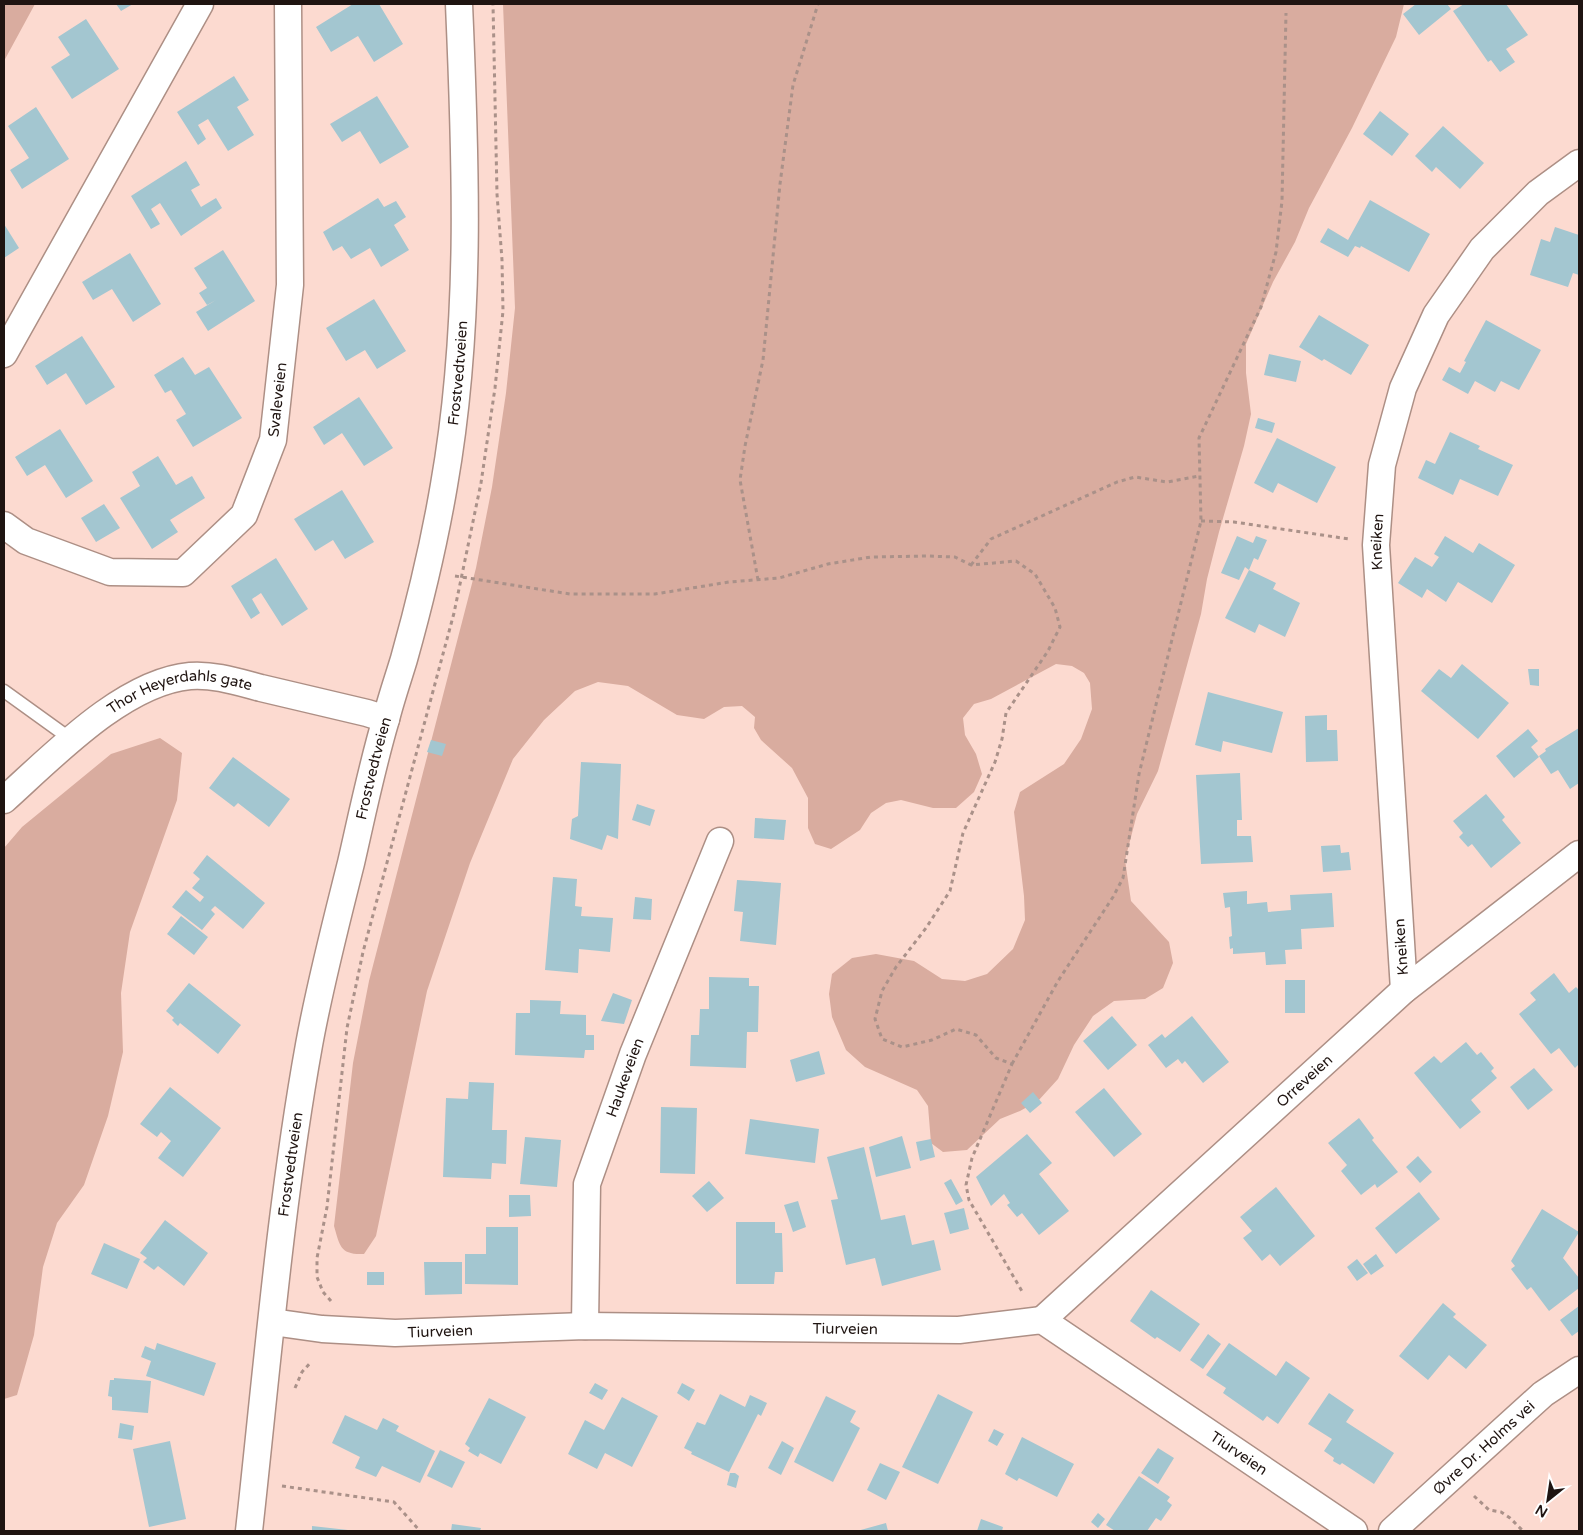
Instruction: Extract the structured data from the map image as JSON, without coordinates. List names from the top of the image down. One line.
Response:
{"streets":{"street":["Frostvedtveien","Svaleveien","Kneiken","Thor Heyerdahls gate","Haukeveien","Orreveien","Tiurveien","Øvre Dr. Holms vei"]},"crossings":[["Frostvedtveien","Thor Heyerdahls gate"],["Frostvedtveien","Tiurveien"],["Kneiken","Orreveien"],["Haukeveien","Tiurveien"],["Orreveien","Tiurveien"]],"north":"bottom left"}
